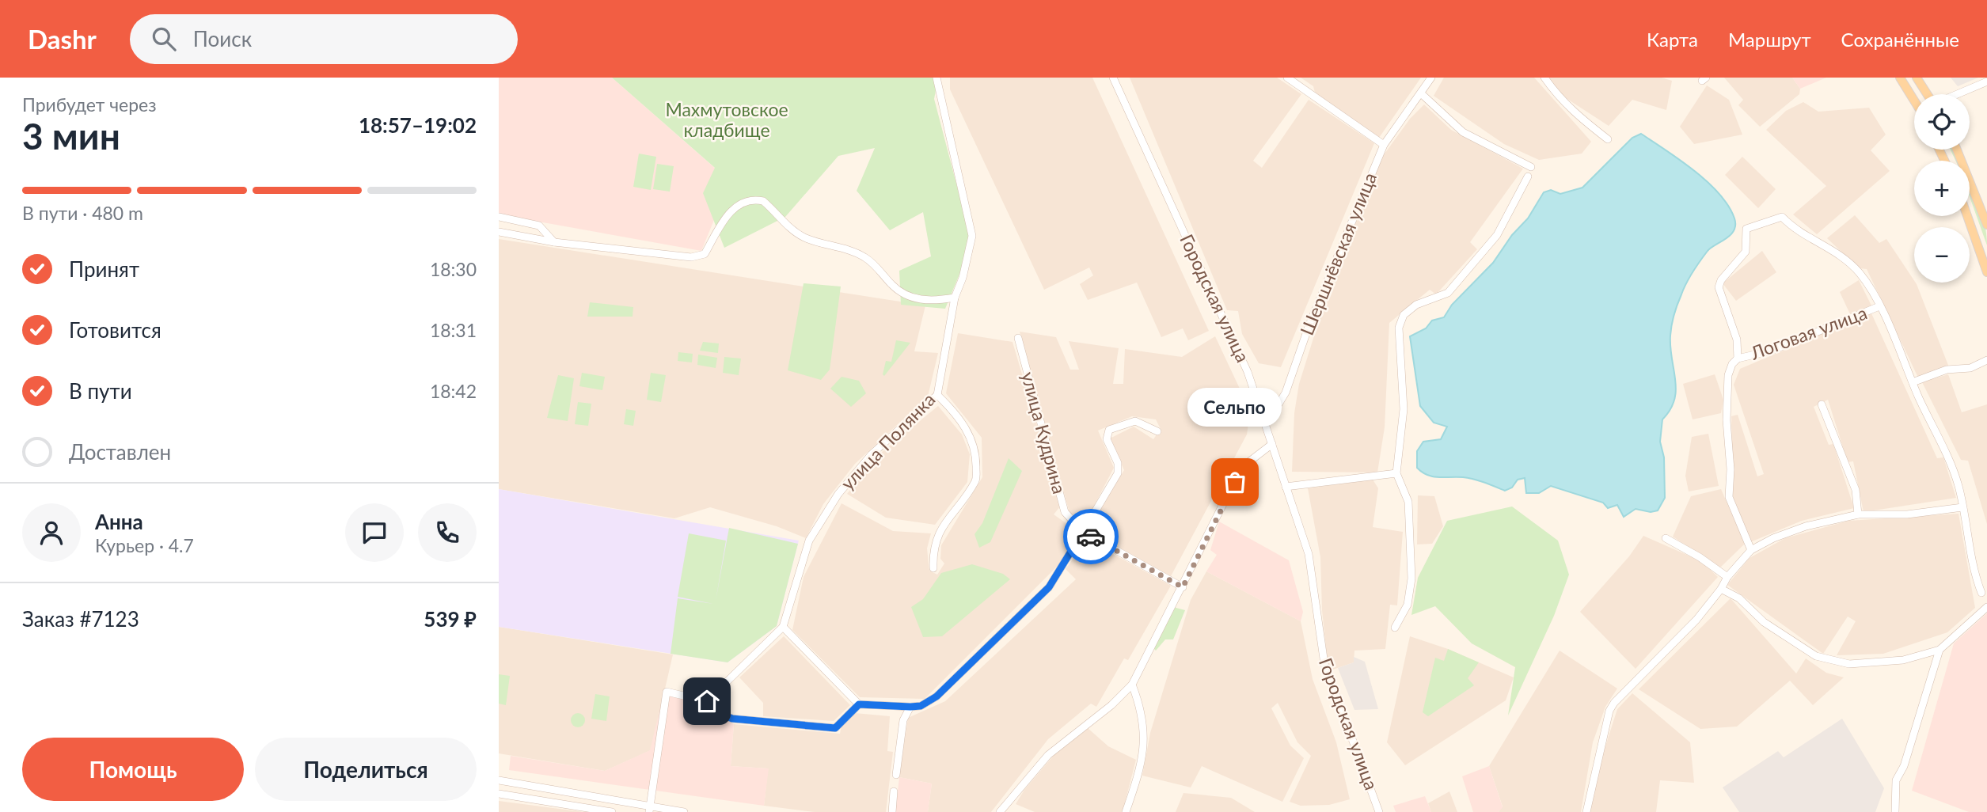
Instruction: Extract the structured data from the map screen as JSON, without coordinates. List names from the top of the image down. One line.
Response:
{"streets":{"street":["Шершнёвская улица","Городская улица","Логовая улица","улица Кудрина","улица Полянка"]},"crossings":[["Шершнёвская улица","Городская улица"]],"parks":["Махмутовское кладбище"],"places":["Сельпо"],"page":{"header":"Dashr","search":"Поиск","nav":["Карта","Маршрут","Сохранённые"],"heading":["3 мин","Прибудет через","18:57–19:02"],"panel":["Анна","Курьер · 4.7","Заказ #7123","539 ₽"],"map_buttons":["+","−"],"bar":"В пути · 480 m","list":[["Принят","18:30"],["Готовится","18:31"],["В пути","18:42"],"Доставлен"],"bubble":"Сельпо","buttons":["Помощь","Поделиться"]}}
